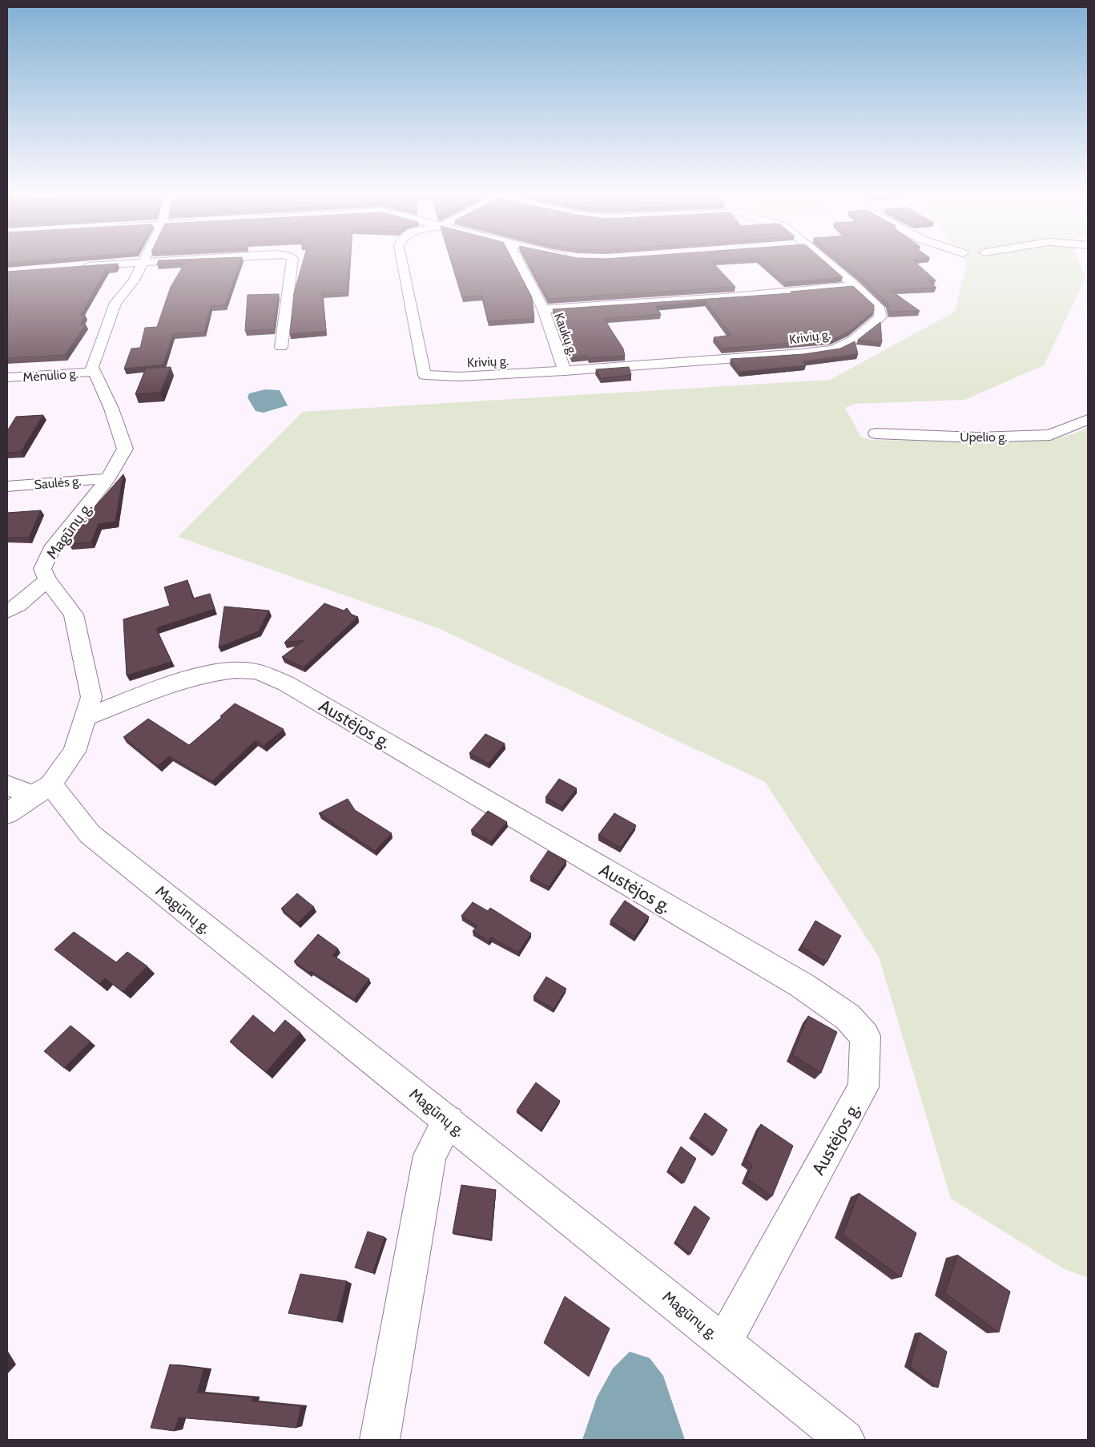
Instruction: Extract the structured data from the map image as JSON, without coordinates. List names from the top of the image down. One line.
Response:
{"streets":{"street":["Kaukų g.","Krivių g.","Mėnulio g.","Upelio g.","Saulės g.","Magūnų g.","Austėjos g."]},"crossings":[["Kaukų g.","Krivių g."],["Mėnulio g.","Magūnų g."],["Saulės g.","Magūnų g."],["Magūnų g.","Austėjos g."]]}
